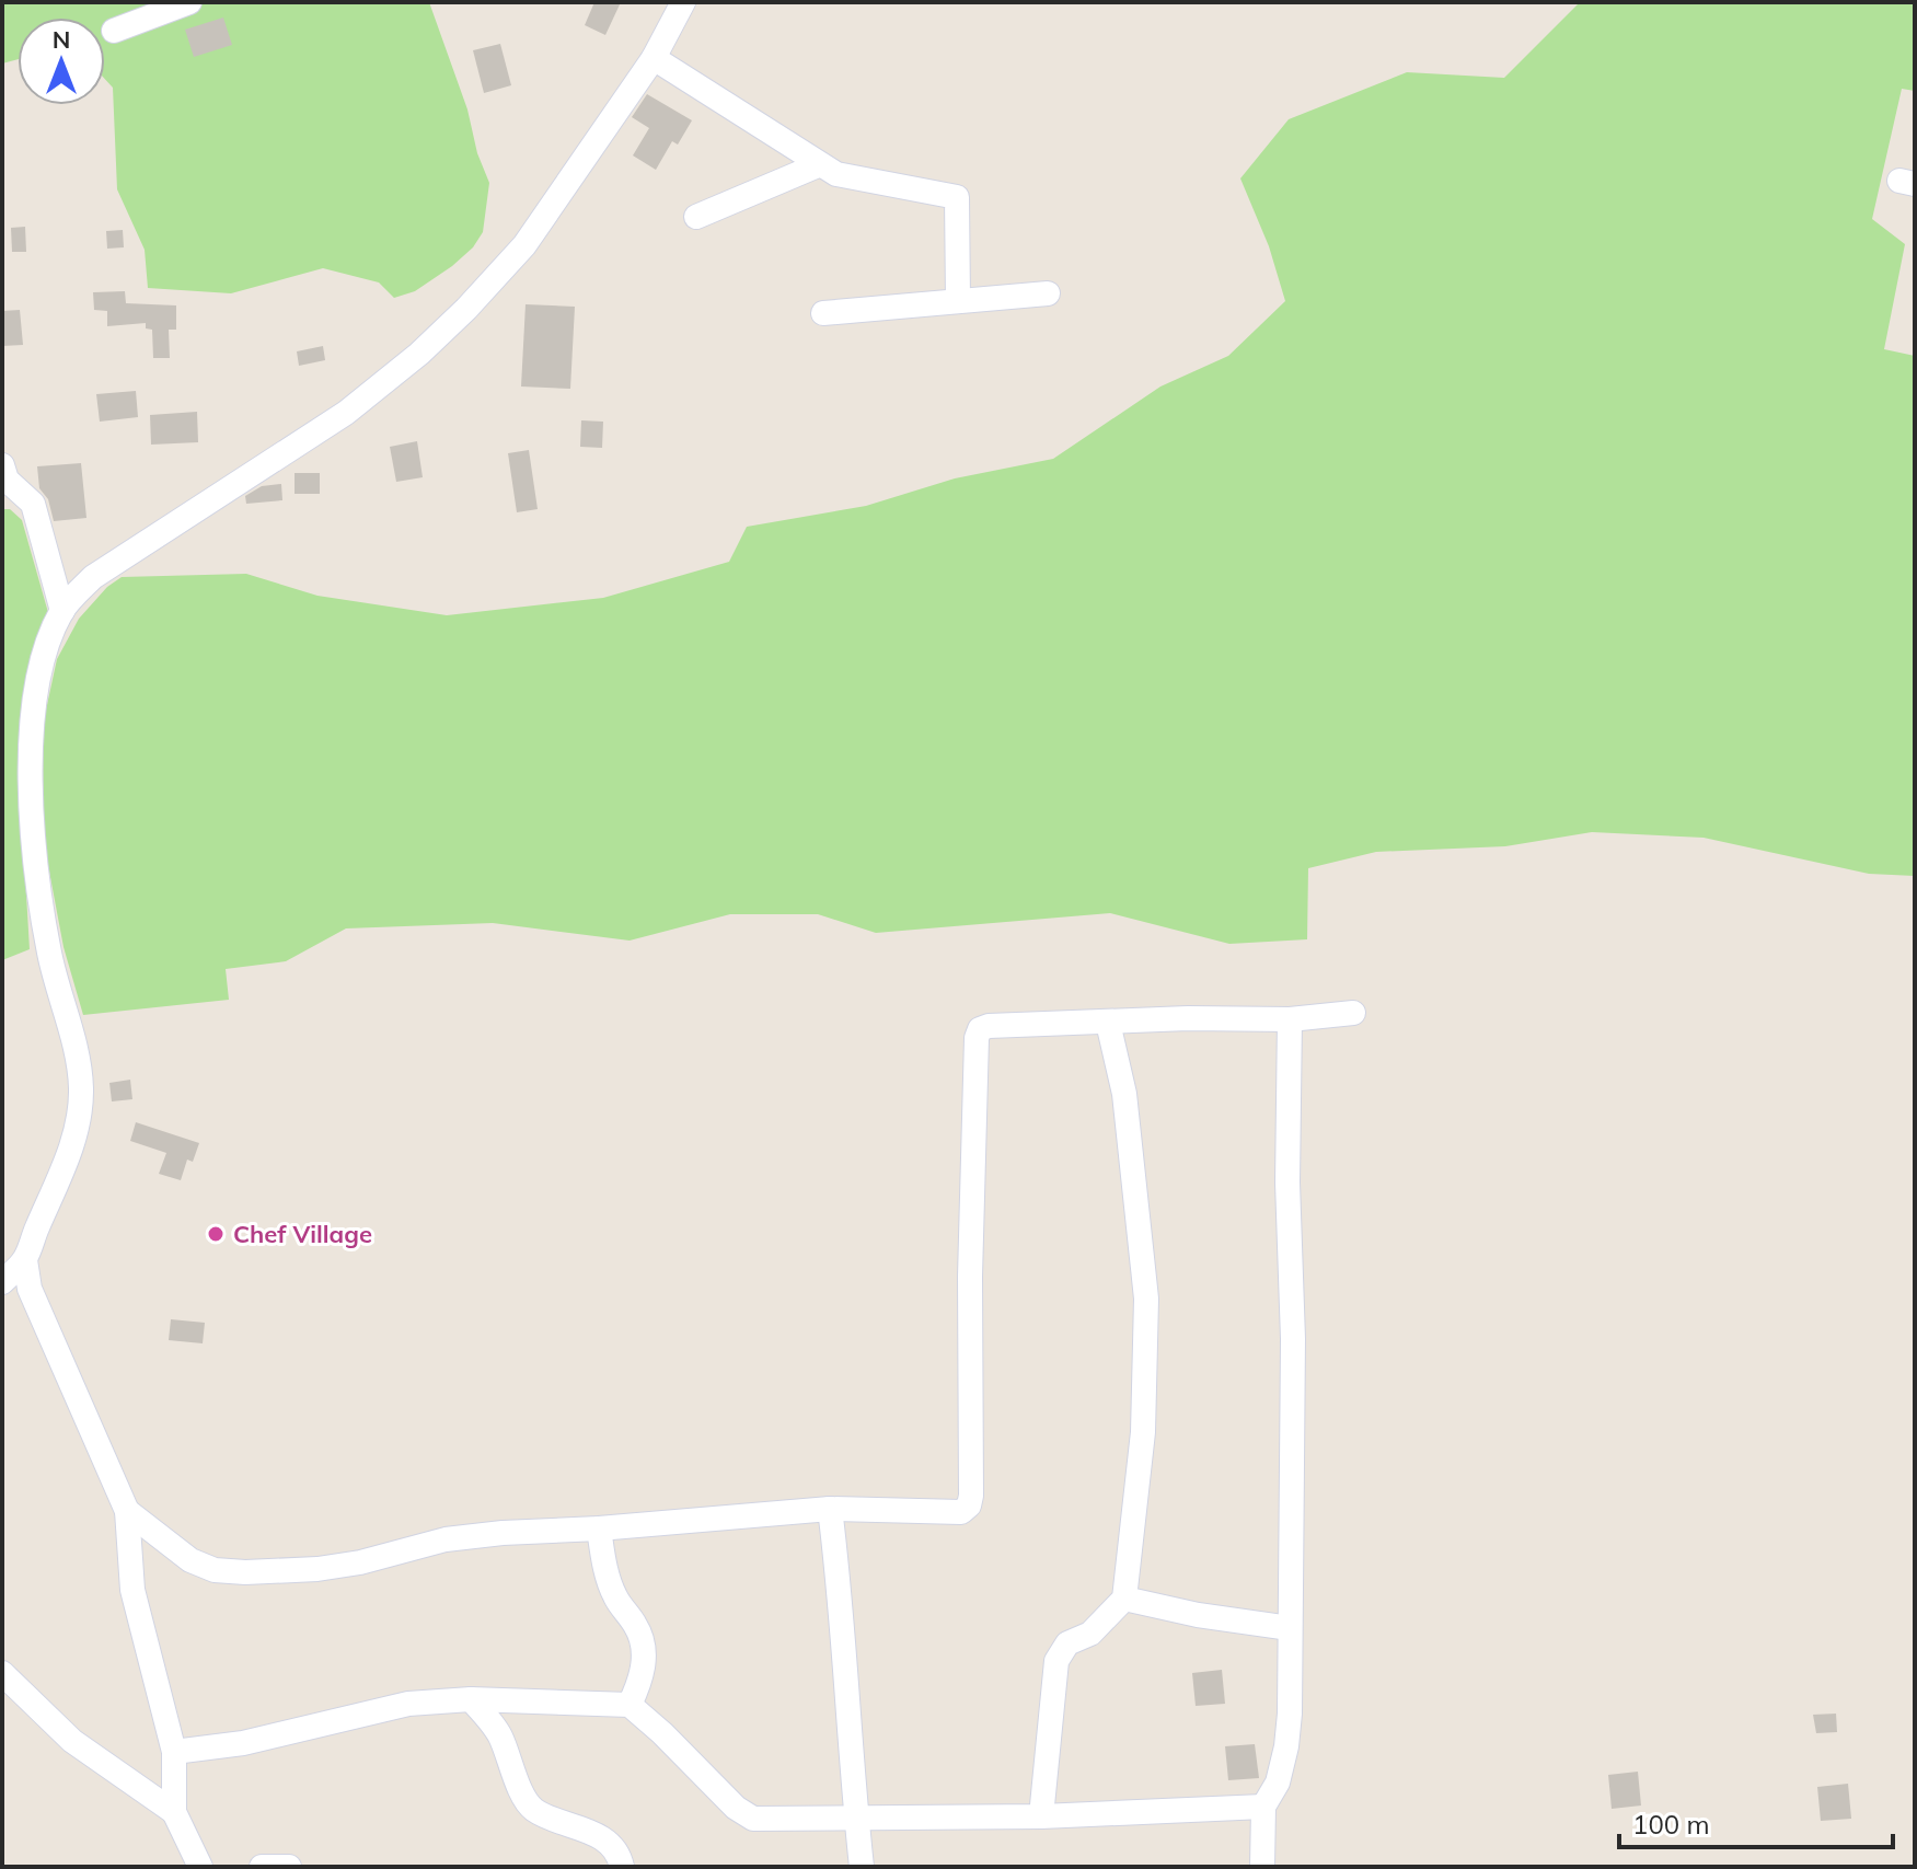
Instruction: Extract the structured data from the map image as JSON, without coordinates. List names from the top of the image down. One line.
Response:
{"places":["Chef Village"],"scale_bar":"100 m","north":"top"}
